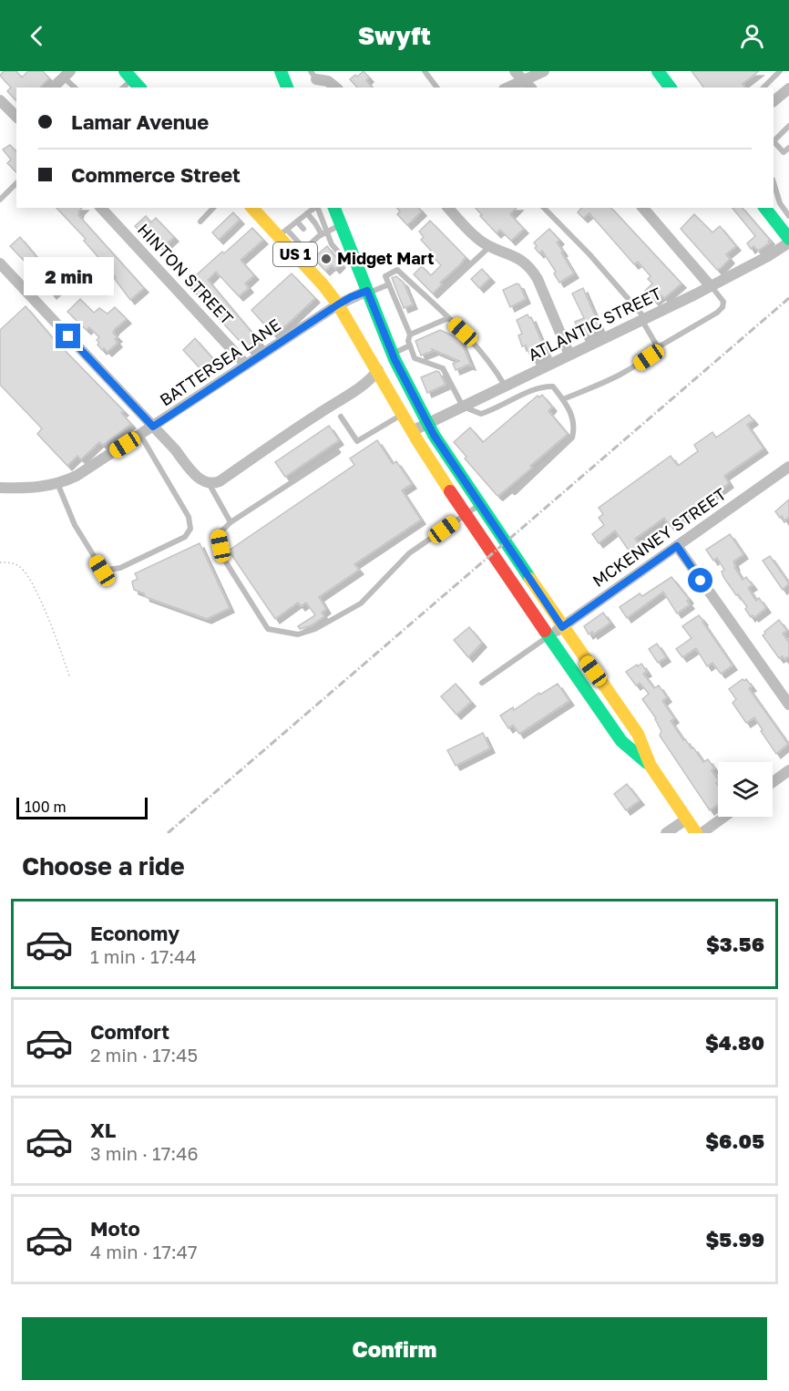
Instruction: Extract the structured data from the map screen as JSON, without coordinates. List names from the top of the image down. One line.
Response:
{"streets":{"main road":["US 1"],"street":["HINTON STREET","ATLANTIC STREET","BATTERSEA LANE","MCKENNEY STREET"]},"crossings":[["US 1","ATLANTIC STREET"],["US 1","BATTERSEA LANE"],["US 1","MCKENNEY STREET"],["HINTON STREET","BATTERSEA LANE"]],"places":["Midget Mart"],"scale_bar":"100 m","page":{"header":"Swyft","banner":["Lamar Avenue","Commerce Street"],"bubble":"2 min","scale":"100 m","heading":"Choose a ride","list":[{"name":"Economy","note":"1 min · 17:44","value":"$3.56"},{"name":"Comfort","note":"2 min · 17:45","value":"$4.80"},{"name":"XL","note":"3 min · 17:46","value":"$6.05"},{"name":"Moto","note":"4 min · 17:47","value":"$5.99"}],"buttons":"Confirm"}}
